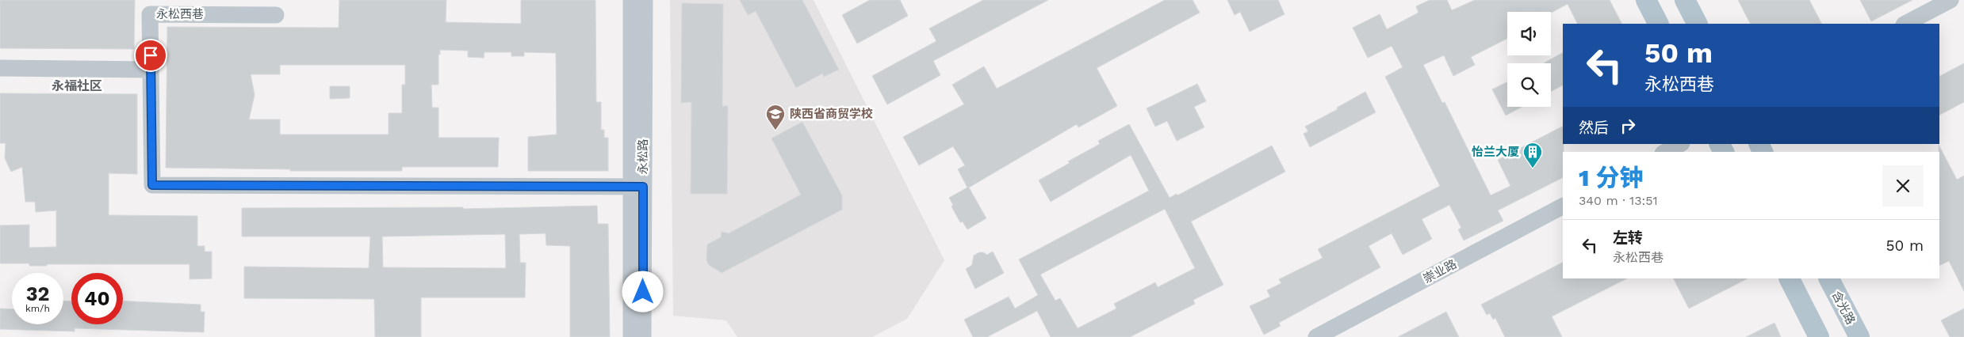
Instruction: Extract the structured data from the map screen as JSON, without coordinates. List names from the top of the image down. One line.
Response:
{"streets":{"main road":["含光路"],"street":["永松西巷","永松路","崇业路"]},"crossings":[["永松西巷","永松路"]],"districts":["永福社区"],"places":{"school or university":["陕西省商贸学校"],"building":["怡兰大厦"]},"page":{"turn":["50 m","永松西巷"],"then":"然后","heading":["1 分钟","340 m · 13:51"],"list":[{"name":"左转","note":"永松西巷","value":"50 m"}],"speed":"32 km/h","limit":"40"}}
